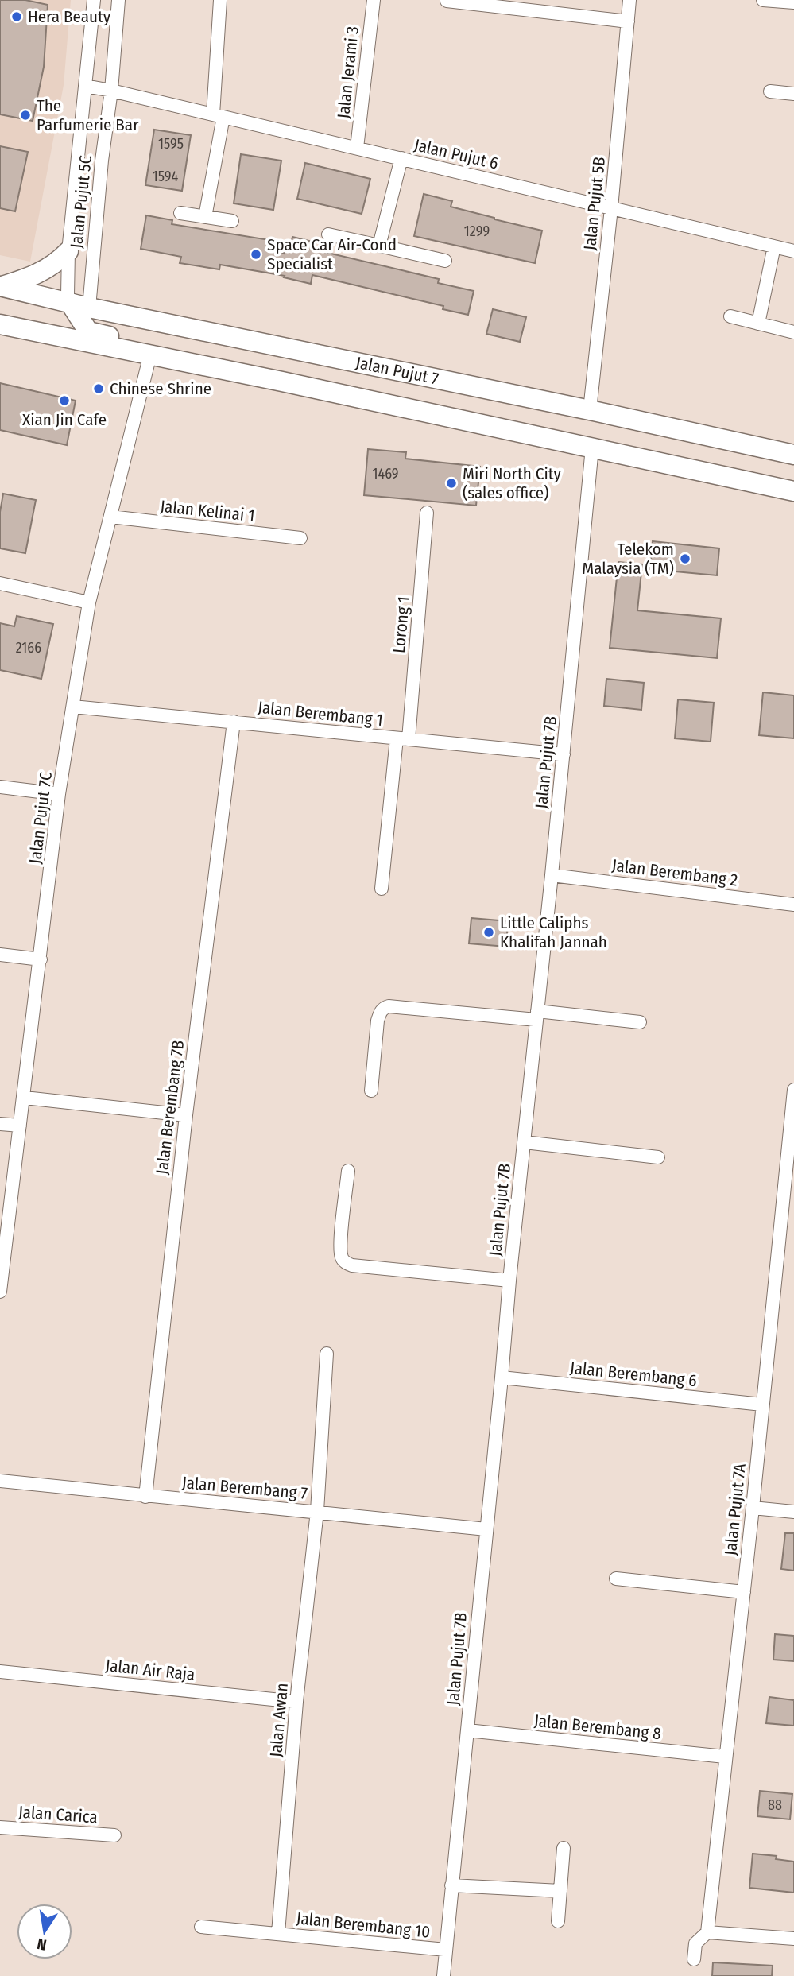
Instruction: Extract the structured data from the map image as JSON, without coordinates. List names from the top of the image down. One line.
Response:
{"streets":{"main road":["Jalan Pujut 7"],"street":["Jalan Jerami 3","Jalan Pujut 6","Jalan Pujut 5C","Jalan Pujut 5B","Jalan Kelinai 1","Lorong 1","Jalan Berembang 1","Jalan Pujut 7B","Jalan Pujut 7C","Jalan Berembang 2","Jalan Berembang 7B","Jalan Berembang 6","Jalan Berembang 7","Jalan Pujut 7A","Jalan Air Raja","Jalan Awan","Jalan Berembang 8","Jalan Carica","Jalan Berembang 10"]},"crossings":[["Jalan Jerami 3","Jalan Pujut 6"],["Jalan Pujut 6","Jalan Pujut 5C"],["Jalan Pujut 6","Jalan Pujut 5B"],["Jalan Pujut 5C","Jalan Pujut 7"],["Jalan Pujut 5B","Jalan Pujut 7"],["Jalan Pujut 7","Jalan Pujut 7B"],["Jalan Pujut 7","Jalan Pujut 7C"],["Jalan Kelinai 1","Jalan Pujut 7C"],["Lorong 1","Jalan Berembang 1"],["Jalan Berembang 1","Jalan Pujut 7B"],["Jalan Berembang 1","Jalan Pujut 7C"],["Jalan Berembang 1","Jalan Berembang 7B"],["Jalan Pujut 7B","Jalan Berembang 2"],["Jalan Pujut 7B","Jalan Berembang 6"],["Jalan Pujut 7B","Jalan Berembang 7"],["Jalan Pujut 7B","Jalan Berembang 8"],["Jalan Pujut 7B","Jalan Berembang 10"],["Jalan Berembang 7B","Jalan Berembang 7"],["Jalan Berembang 6","Jalan Pujut 7A"],["Jalan Berembang 7","Jalan Awan"],["Jalan Pujut 7A","Jalan Berembang 8"],["Jalan Air Raja","Jalan Awan"],["Jalan Awan","Jalan Berembang 10"]],"places":["Hera Beauty","The Parfumerie Bar","Space Car Air-Cond Specialist","Chinese Shrine","Xian Jin Cafe","Miri North City (sales office)","Telekom Malaysia (TM)","Little Caliphs Khalifah Jannah"],"house_numbers":["1595","1594","1299","1469","2166","88"],"north":"bottom"}
